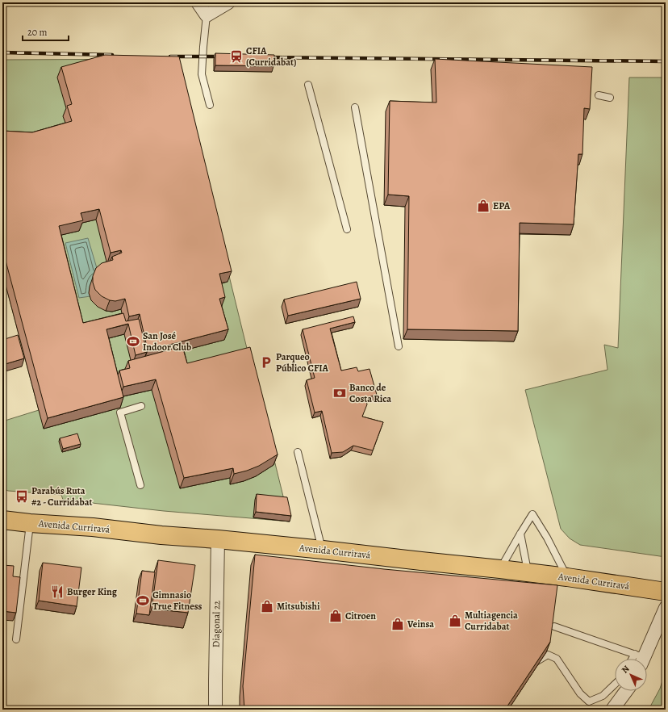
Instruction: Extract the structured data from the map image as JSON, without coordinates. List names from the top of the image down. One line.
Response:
{"streets":{"highway":["Avenida Curriravá"],"street":["Diagonal 22"]},"crossings":[["Avenida Curriravá","Diagonal 22"]],"places":{"station":["CFIA (Curridabat)"],"shop":["EPA","Mitsubishi","Citroen","Multiagencia Curridabat","Veinsa"],"sports":["San José Indoor Club","Gimnasio True Fitness"],"parking":["Parqueo Público CFIA"],"bank":["Banco de Costa Rica"],"bus stop":["Parabús Ruta #2 - Curridabat"],"restaurant":["Burger King"]},"scale_bar":"20 m","north":"top left"}
